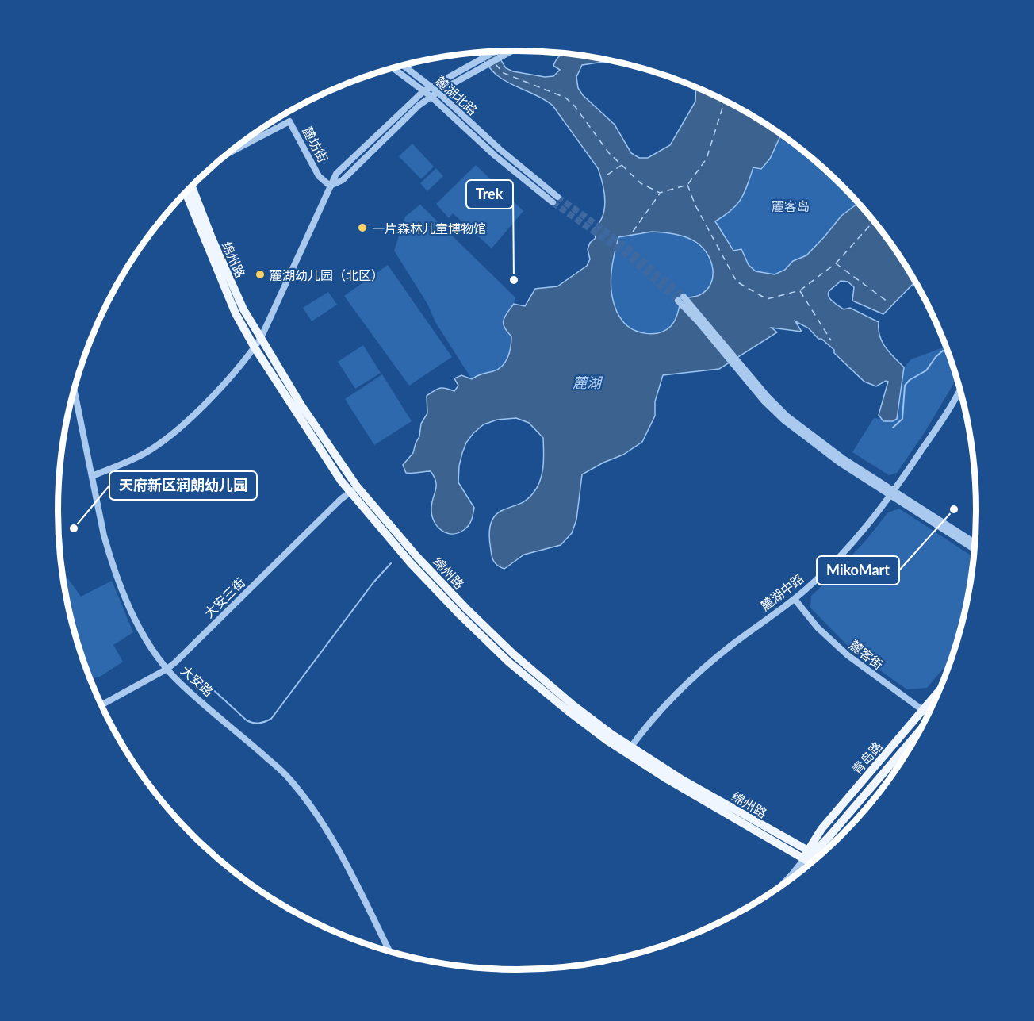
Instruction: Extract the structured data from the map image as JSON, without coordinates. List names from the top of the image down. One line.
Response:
{"streets":{"main road":["绵州路","青岛路"],"street":["麓湖北路","麓坊街","麓湖中路","大安三街","麓客街","大安路"]},"crossings":[["绵州路","麓湖中路"],["绵州路","大安三街"],["绵州路","青岛路"],["麓湖中路","麓客街"],["大安三街","大安路"],["麓客街","青岛路"]],"water":["麓湖"],"parks":["麓客岛"],"places":["一片森林儿童博物馆","麓湖幼儿园（北区）","Trek","MikoMart","天府新区润朗幼儿园"]}
